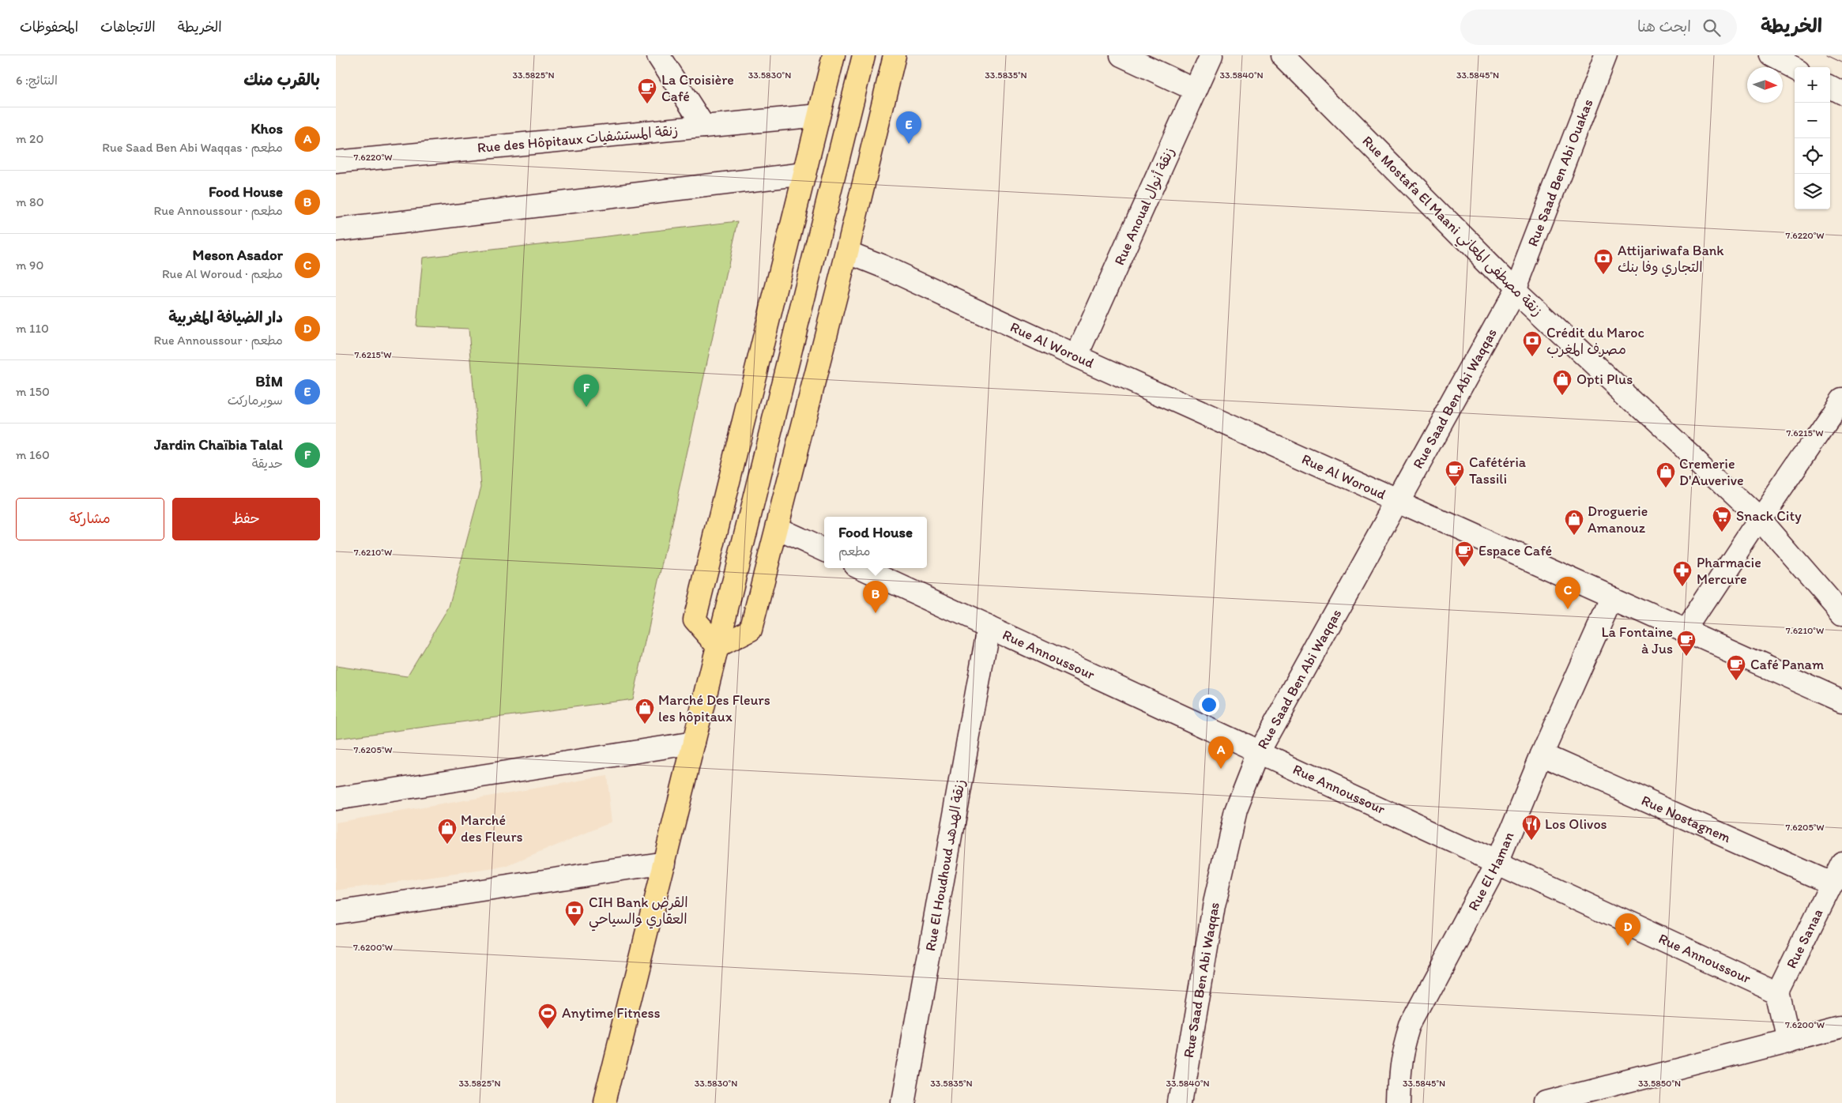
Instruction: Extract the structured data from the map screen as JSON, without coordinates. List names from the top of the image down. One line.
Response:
{"streets":{"street":["Rue des Hôpitaux زنقة المستشفيات","Rue Saad Ben Abi Ouakas","Rue Anoual زنقة أنوال","Rue Mostafa El Maani زنقة مصطفى المعاني","Rue Al Woroud","Rue Saad Ben Abi Waqqas","Rue Annoussour","Rue Nostagnem","Rue El Houdhoud زنقة الهدهد","Rue El Haman","Rue Sanaa"]},"crossings":[["Rue Saad Ben Abi Ouakas","Rue Mostafa El Maani زنقة مصطفى المعاني"],["Rue Saad Ben Abi Ouakas","Rue Saad Ben Abi Waqqas"],["Rue Anoual زنقة أنوال","Rue Al Woroud"],["Rue Mostafa El Maani زنقة مصطفى المعاني","Rue Saad Ben Abi Waqqas"],["Rue Al Woroud","Rue Saad Ben Abi Waqqas"],["Rue Al Woroud","Rue El Haman"],["Rue Saad Ben Abi Waqqas","Rue Annoussour"],["Rue Annoussour","Rue El Houdhoud زنقة الهدهد"],["Rue Annoussour","Rue El Haman"],["Rue Annoussour","Rue Sanaa"],["Rue Nostagnem","Rue El Haman"],["Rue Nostagnem","Rue Sanaa"]],"places":{"cafe":["La Croisière Café","Cafétéria Tassili","Espace Café","La Fontaine à Jus","Café Panam"],"bank":["Attijariwafa Bank التجاري وفا بنك","Crédit du Maroc مصرف المغرب","CIH Bank القرض العقاري والسياحي"],"shop":["Opti Plus","Cremerie D'Auverive","Droguerie Amanouz","Marché Des Fleurs les hôpitaux","Marché des Fleurs"],"supermarket":["Snack City"],"pharmacy":["Pharmacie Mercure"],"restaurant":["Los Olivos"],"sports":["Anytime Fitness"]},"north":"right","page":{"header":"الخريطة","search":"ابحث هنا","nav":["الخريطة","الاتجاهات","المحفوظات"],"heading":["بالقرب منك","النتائج: 6"],"map_buttons":["+","−"],"list":[{"mark":"A","name":"Khos","note":"مطعم · Rue Saad Ben Abi Waqqas","value":"20 m"},{"mark":"B","name":"Food House","note":"مطعم · Rue Annoussour","value":"80 m"},{"mark":"C","name":"Meson Asador","note":"مطعم · Rue Al Woroud","value":"90 m"},{"mark":"D","name":"دار الضيافة المغربية","note":"مطعم · Rue Annoussour","value":"110 m"},{"mark":"E","name":"BİM","note":"سوبرماركت","value":"150 m"},{"mark":"F","name":"Jardin Chaïbia Talal","note":"حديقة","value":"160 m"}],"pins":["E","F","C","B","A","D"],"buttons":["حفظ","مشاركة"],"popup":["Food House","مطعم"]},"coordinates":["33.5825°N","33.5830°N","33.5835°N","33.5840°N","33.5845°N","7.6220°W","7.6215°W","7.6210°W","7.6205°W","7.6200°W","33.5850°N"]}
